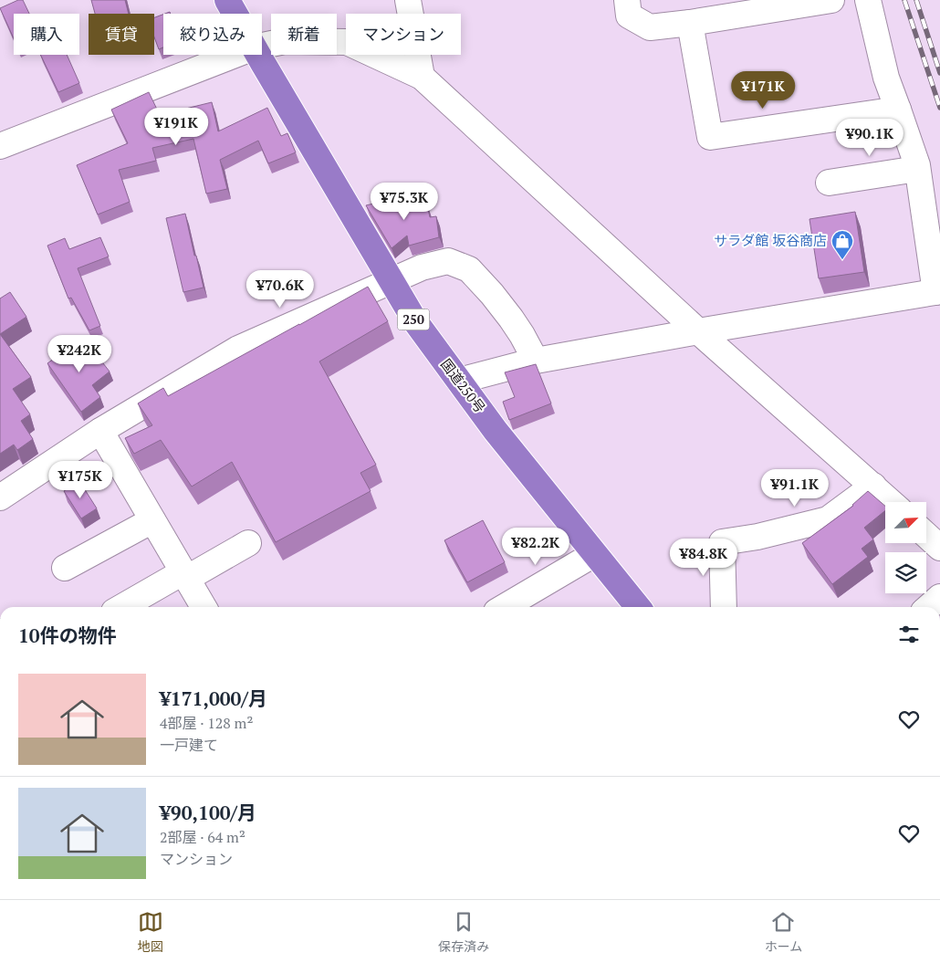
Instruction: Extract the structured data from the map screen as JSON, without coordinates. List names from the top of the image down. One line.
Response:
{"streets":{"highway":["250","国道250号"]},"places":{"shop":["サラダ館 坂谷商店"]},"north":"top right","page":{"chip":["購入","賃貸","絞り込み","新着","マンション"],"price":["¥171K","¥191K","¥90.1K","¥75.3K","¥70.6K","¥242K","¥175K","¥91.1K","¥82.2K","¥84.8K"],"heading":"10件の物件","list":[{"name":"¥171,000/月","note":"4部屋 · 128 m² · 一戸建て"},{"name":"¥90,100/月","note":"2部屋 · 64 m² · マンション"}],"tabs":["地図","保存済み","ホーム"]}}
